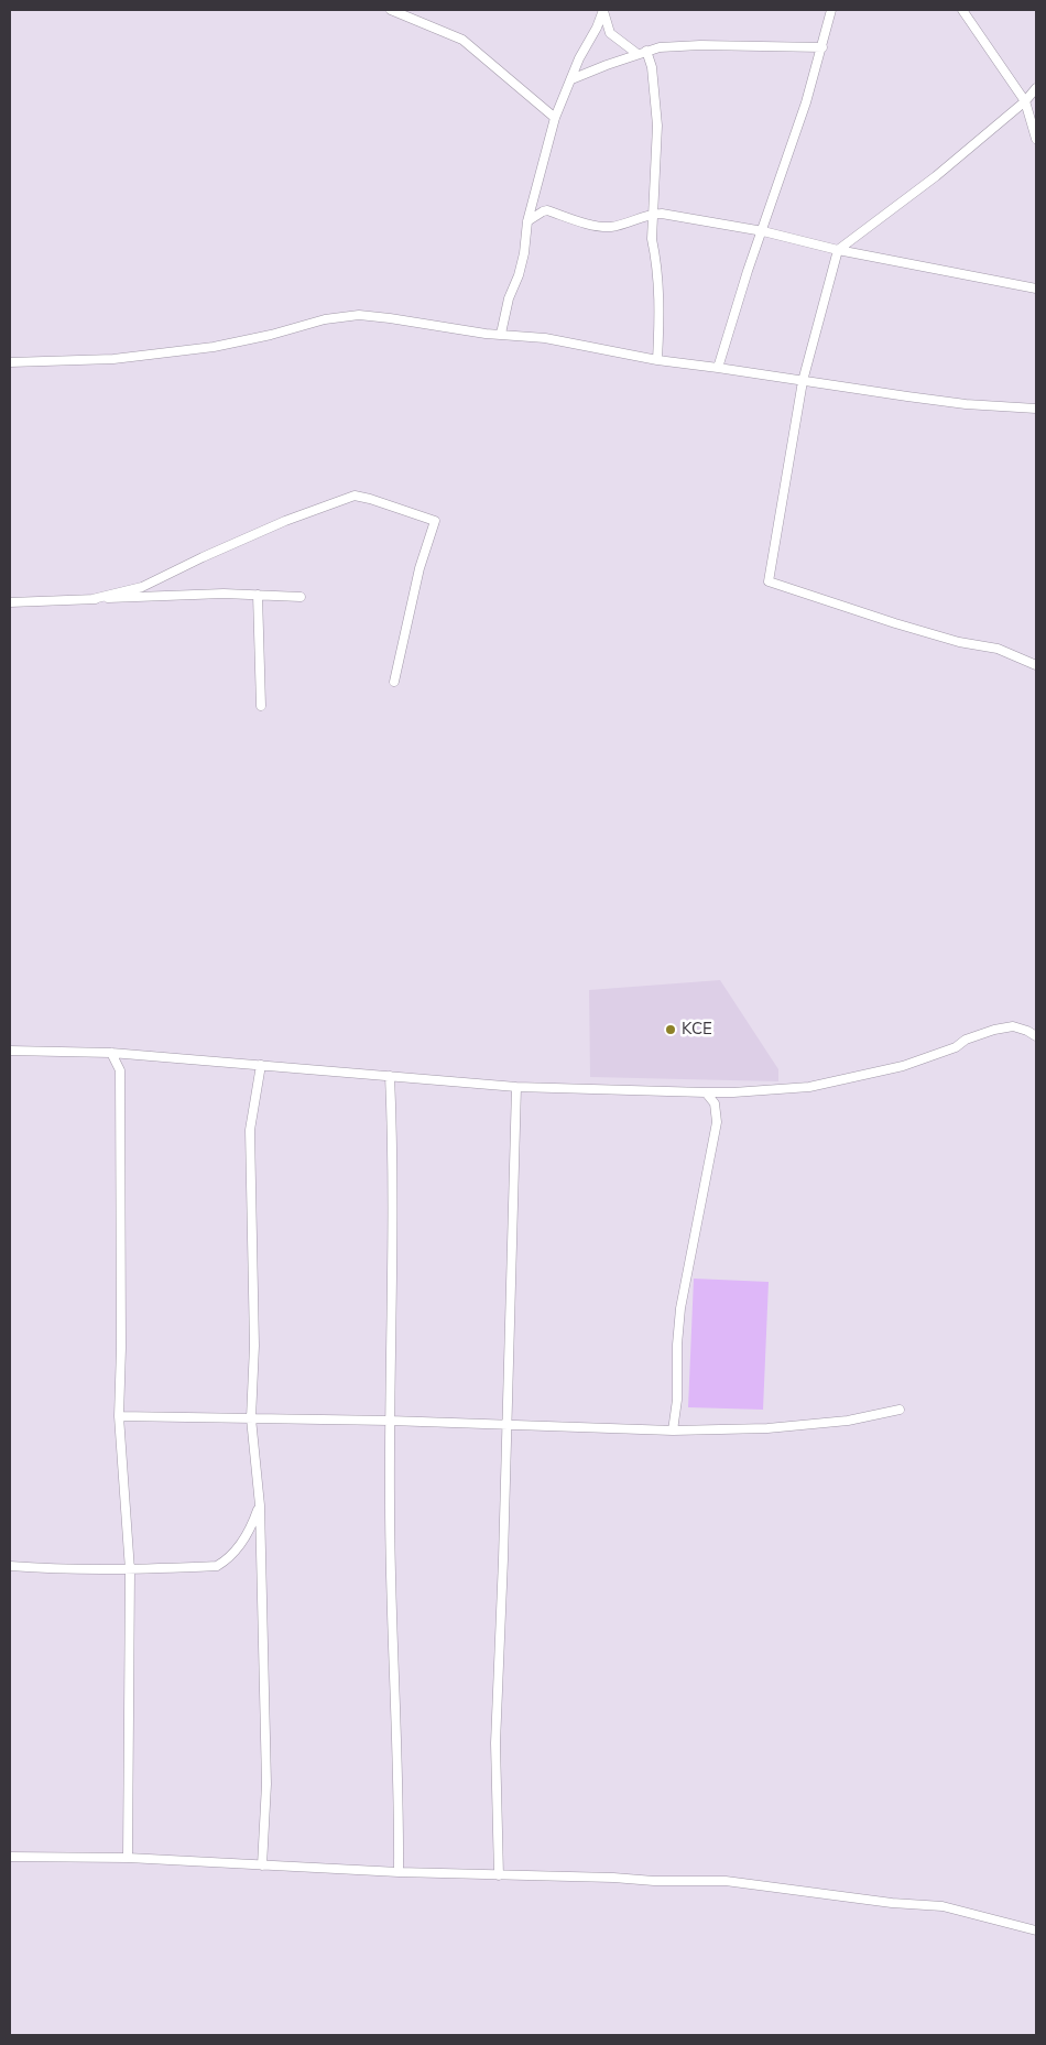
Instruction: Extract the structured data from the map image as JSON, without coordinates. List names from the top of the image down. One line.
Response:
{"places":["KCE"]}
